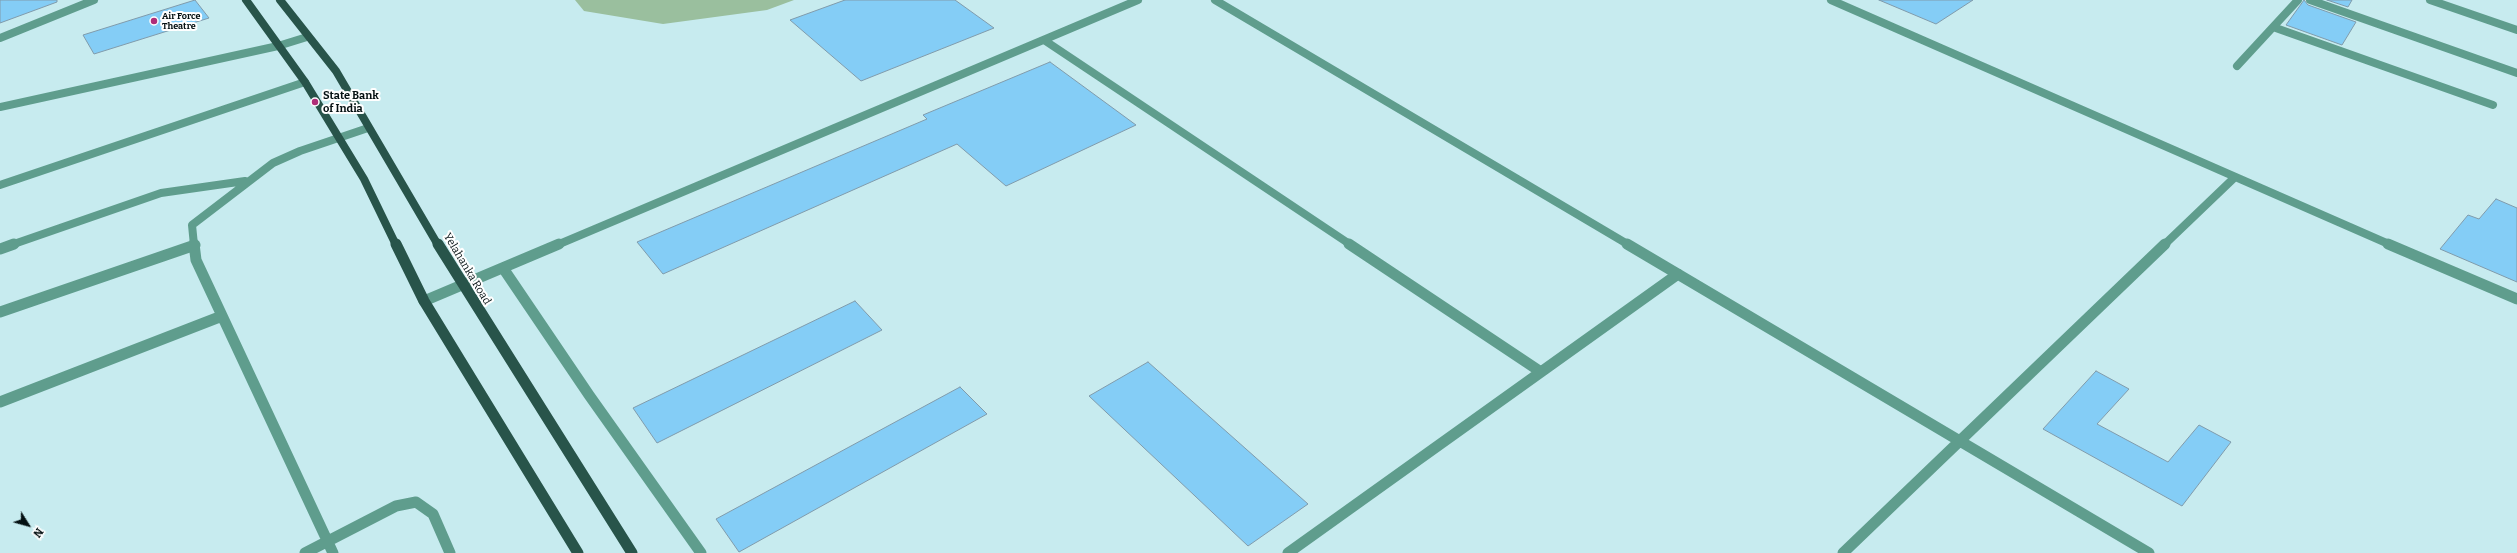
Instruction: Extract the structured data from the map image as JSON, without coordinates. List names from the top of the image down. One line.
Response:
{"streets":{"main road":["Yelahanka Road"]},"places":["Air Force Theatre","State Bank of India"],"north":"bottom right"}
